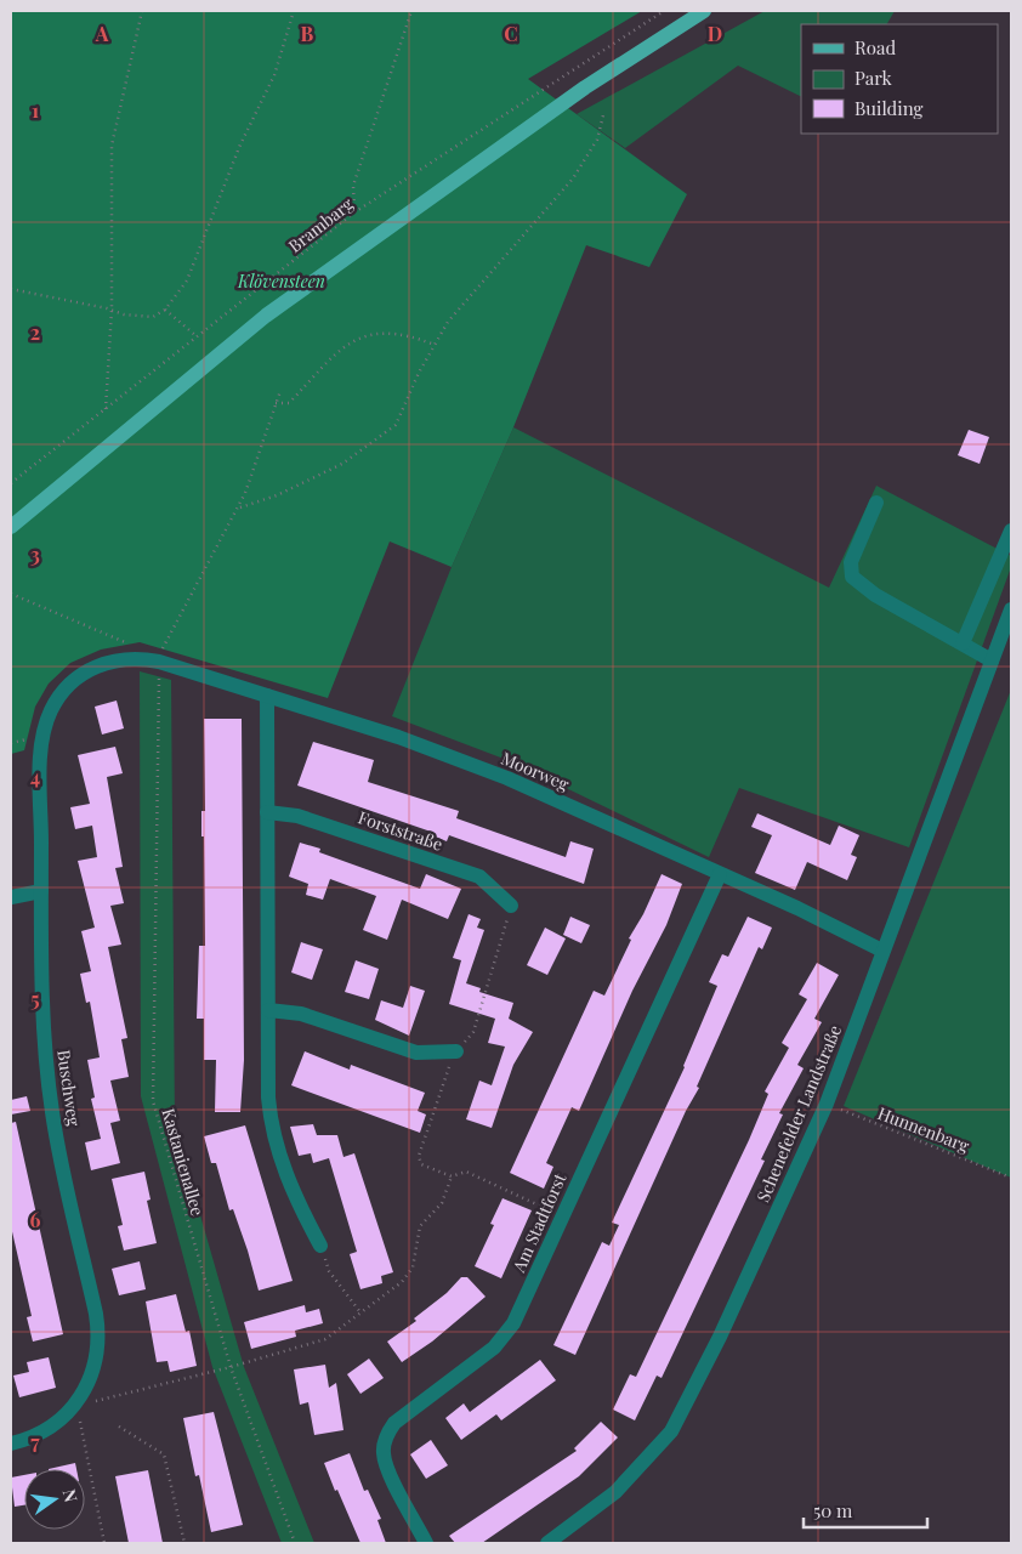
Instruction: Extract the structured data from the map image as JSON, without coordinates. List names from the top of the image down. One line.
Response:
{"streets":{"street":["Moorweg","Forststraße","Buschweg","Schenefelder Landstraße","Am Stadtforst"],"path":["Brambarg","Hunnenbarg","Kastanienallee"]},"crossings":[["Moorweg","Buschweg"],["Moorweg","Schenefelder Landstraße"],["Moorweg","Kastanienallee"],["Moorweg","Am Stadtforst"],["Buschweg","Kastanienallee"],["Schenefelder Landstraße","Hunnenbarg"]],"parks":["Klövensteen"],"legend":["Road","Park","Building"],"scale_bar":"50 m","north":"right","grid":{"columns":["A","B","C","D"],"rows":["1","2","3","4","5","6","7"]}}
